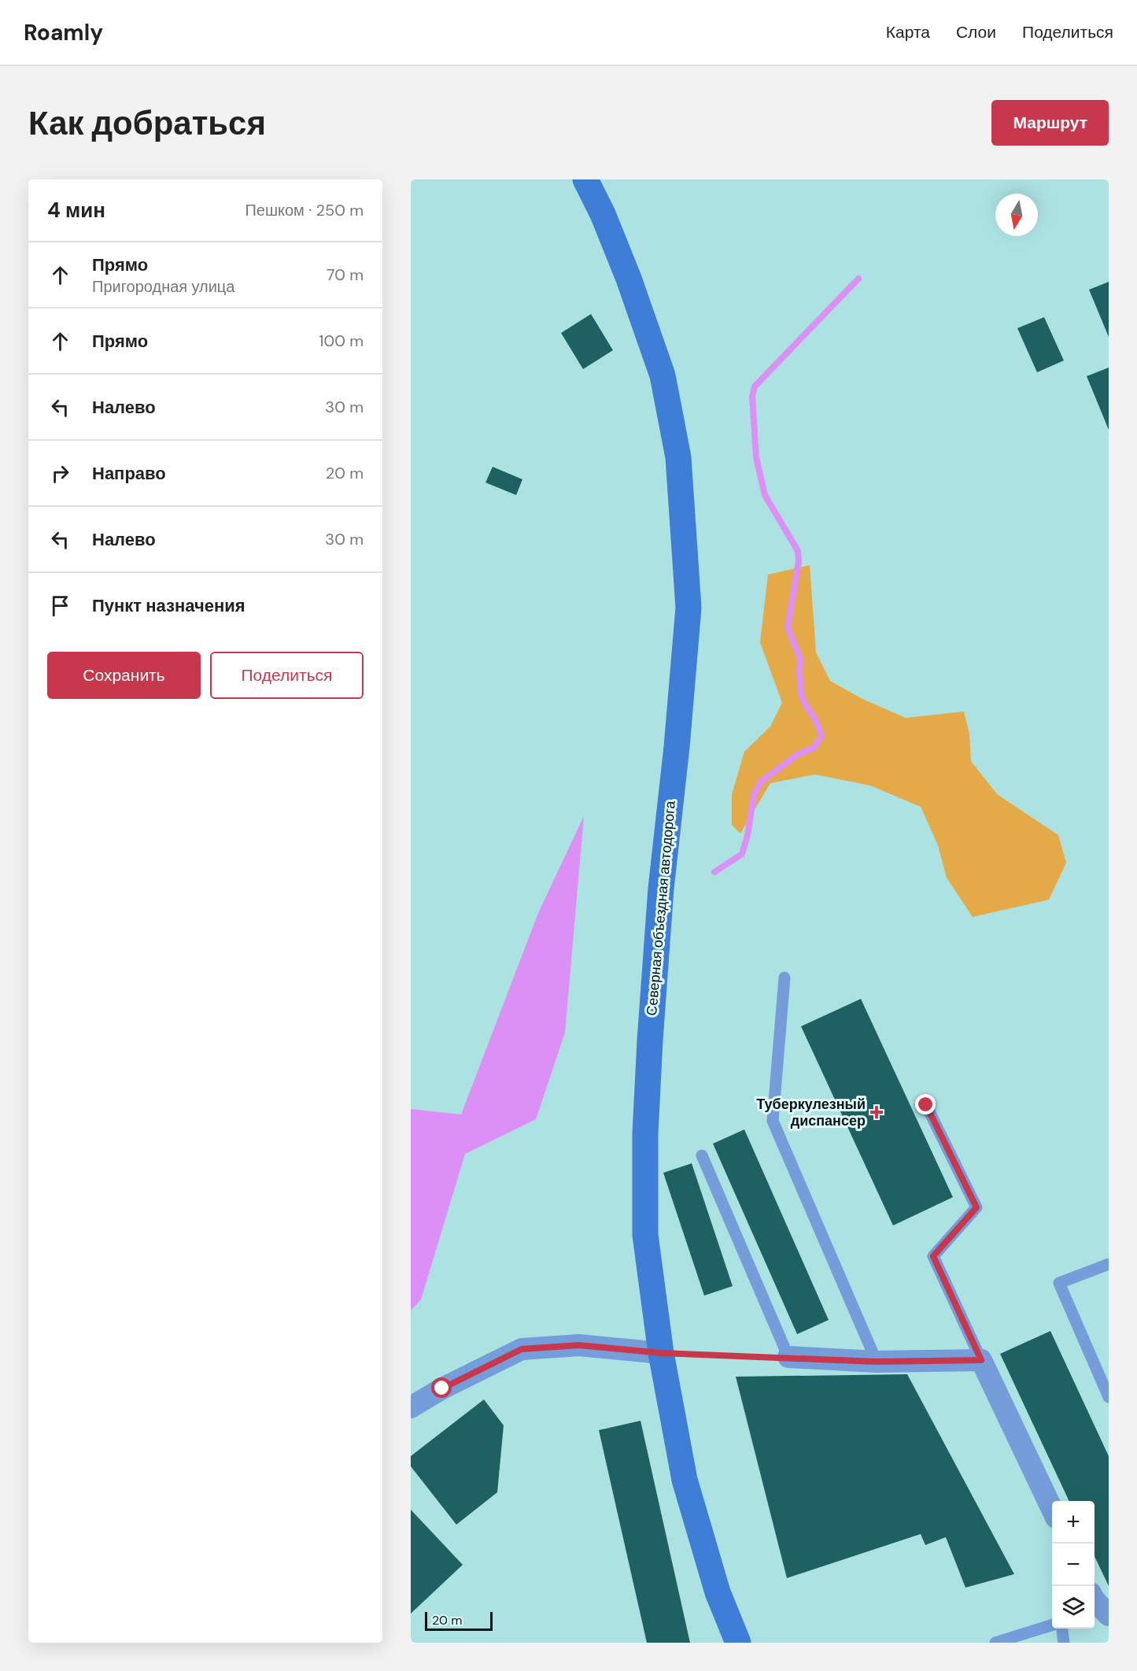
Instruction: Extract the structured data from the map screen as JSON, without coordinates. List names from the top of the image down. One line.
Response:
{"streets":{"street":["Северная объездная автодорога"]},"places":{"health":["Туберкулезный диспансер"]},"scale_bar":"20 m","north":"bottom","page":{"header":"Roamly","nav":["Карта","Слои","Поделиться"],"buttons":["Маршрут",["Сохранить","Поделиться"]],"title":"Как добраться","heading":["4 мин","Пешком · 250 m"],"list":[["Прямо","Пригородная улица","70 m"],["Прямо","100 m"],["Налево","30 m"],["Направо","20 m"],["Налево","30 m"],"Пункт назначения"],"map_buttons":["+","−"],"scale":"20 m"}}
